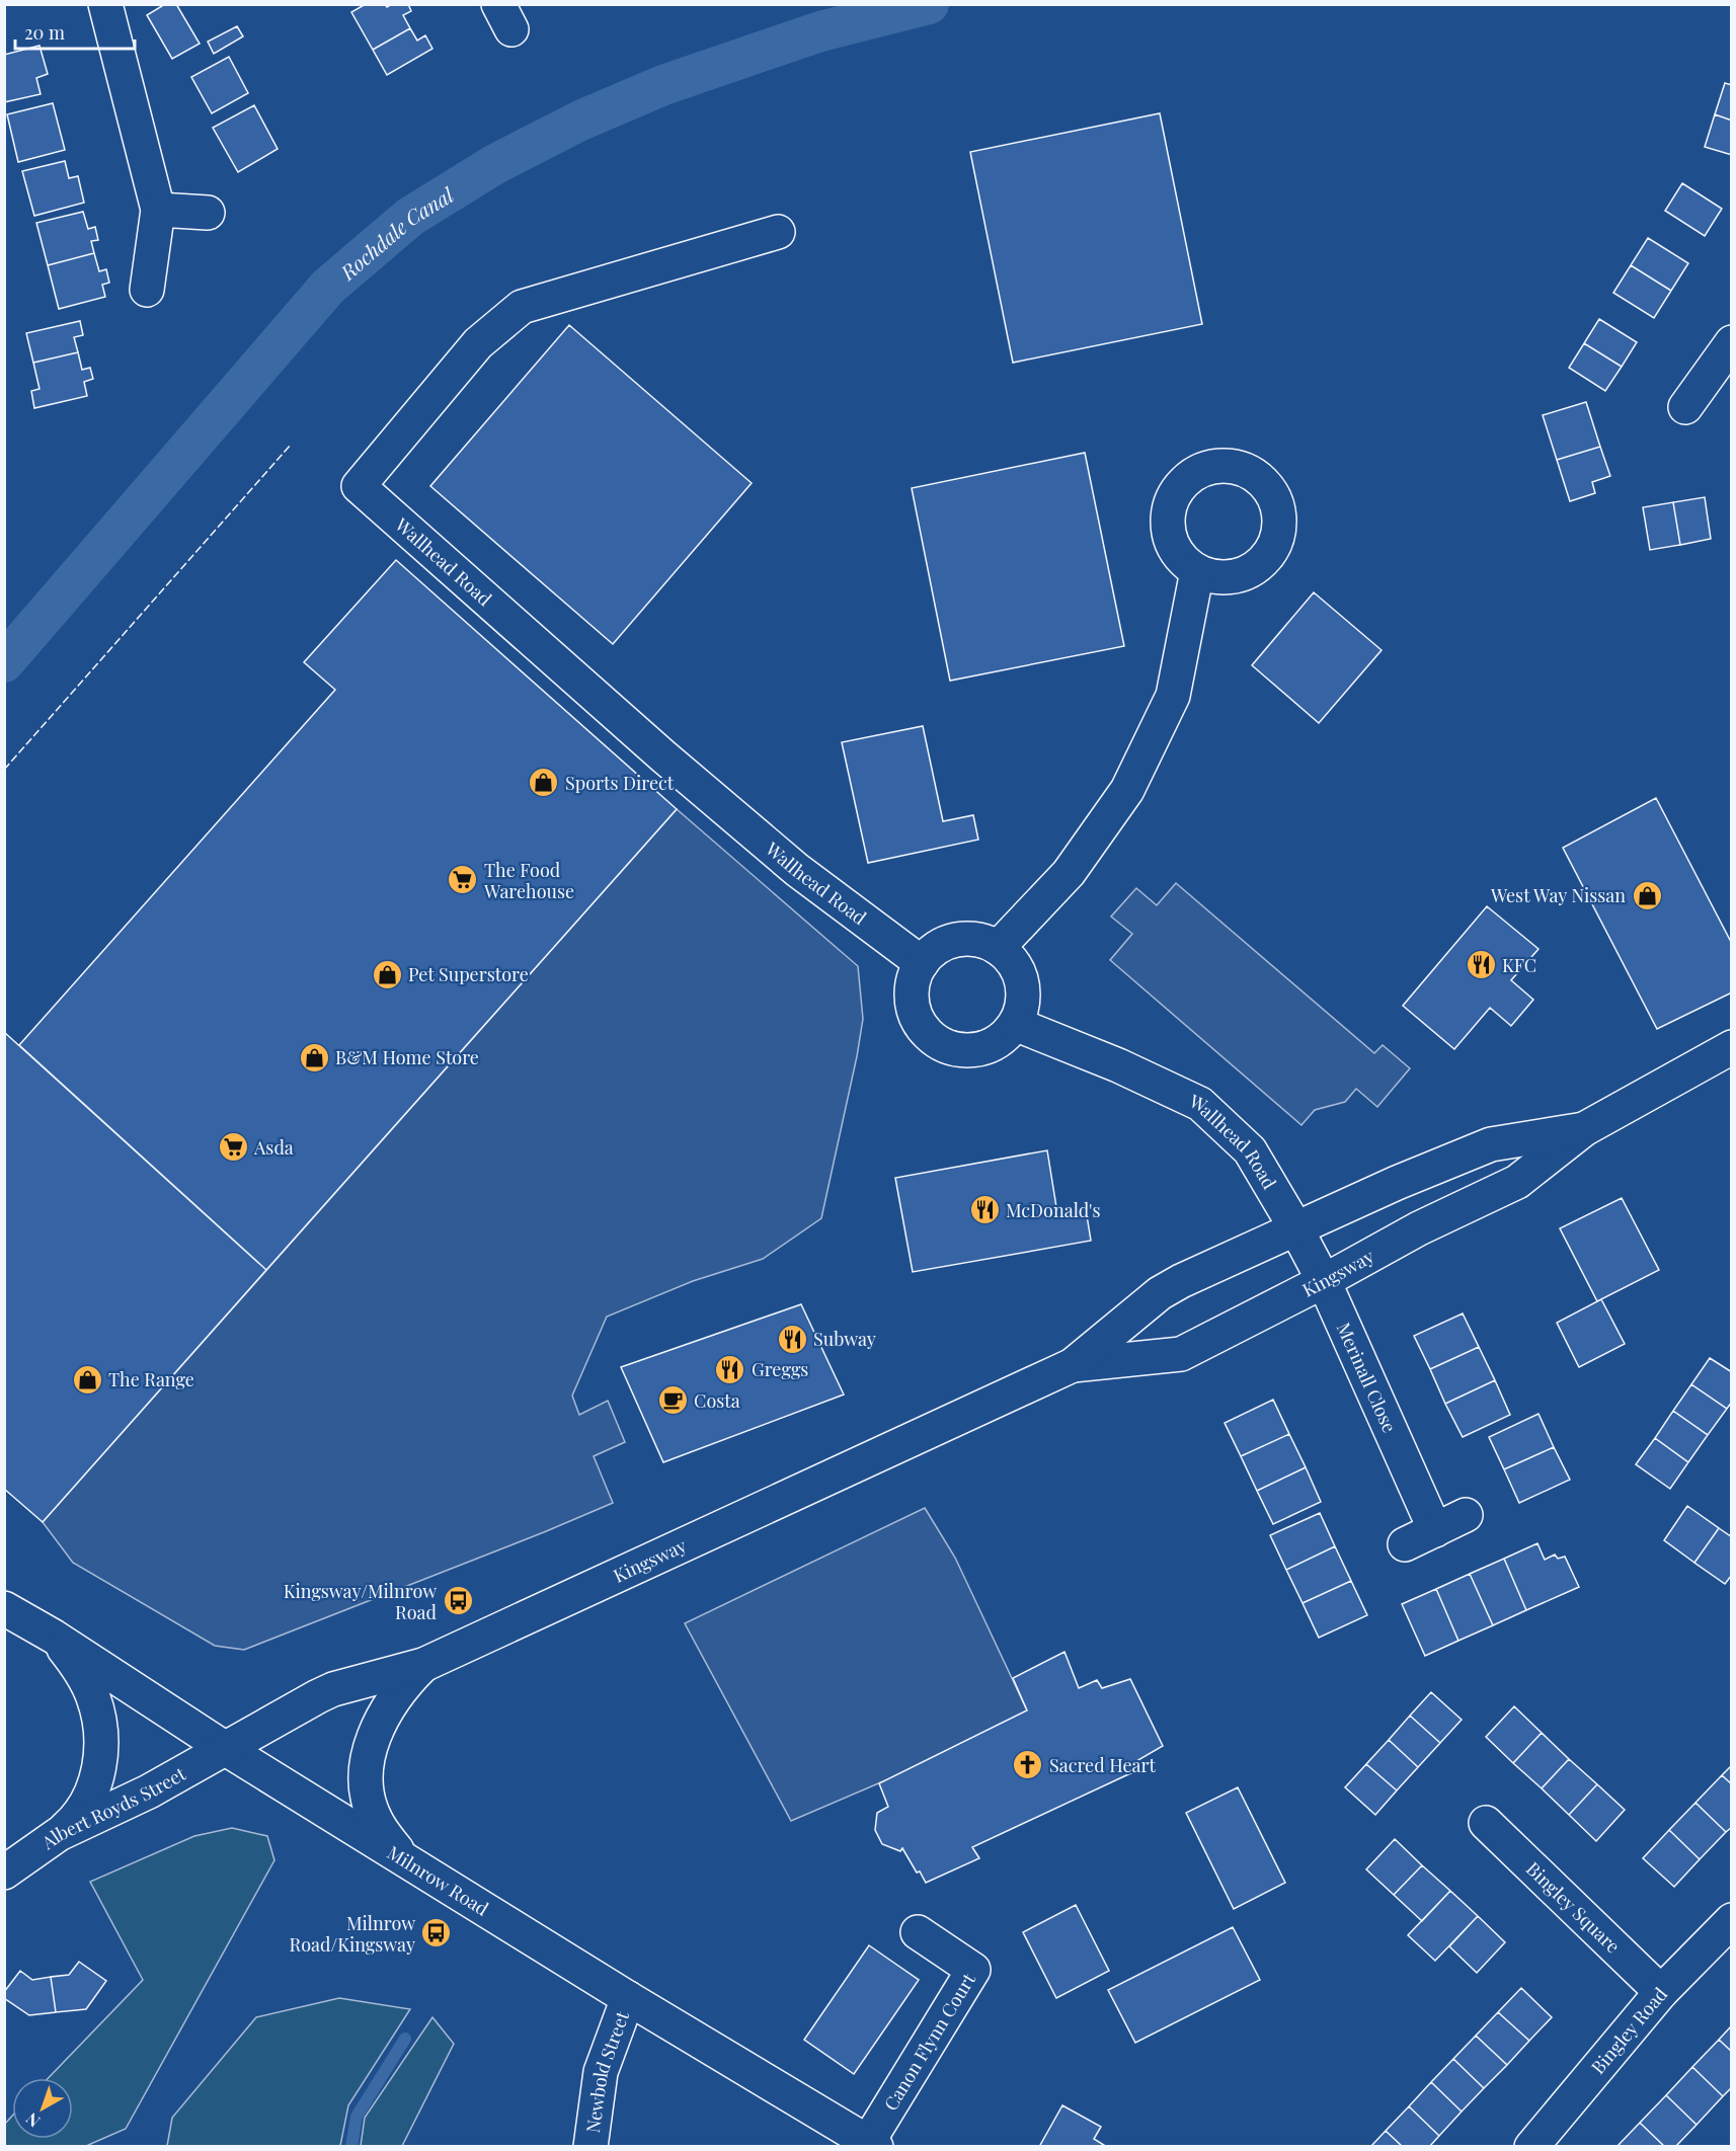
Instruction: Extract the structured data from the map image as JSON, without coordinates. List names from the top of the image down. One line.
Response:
{"streets":{"street":["Wallhead Road","Kingsway","Merinall Close","Albert Royds Street","Milnrow Road","Bingley Square","Bingley Road","Canon Flynn Court","Newbold Street"]},"crossings":[["Wallhead Road","Kingsway"],["Wallhead Road","Merinall Close"],["Kingsway","Merinall Close"],["Kingsway","Albert Royds Street"],["Kingsway","Milnrow Road"],["Albert Royds Street","Milnrow Road"],["Milnrow Road","Canon Flynn Court"],["Milnrow Road","Newbold Street"],["Bingley Square","Bingley Road"]],"water":["Rochdale Canal"],"places":{"shop":["Sports Direct","West Way Nissan","Pet Superstore","B&M Home Store","The Range"],"supermarket":["The Food Warehouse","Asda"],"restaurant":["KFC","McDonald's","Subway","Greggs"],"cafe":["Costa"],"bus stop":["Kingsway/Milnrow Road","Milnrow Road/Kingsway"],"church":["Sacred Heart"]},"scale_bar":"20 m","north":"bottom left"}
